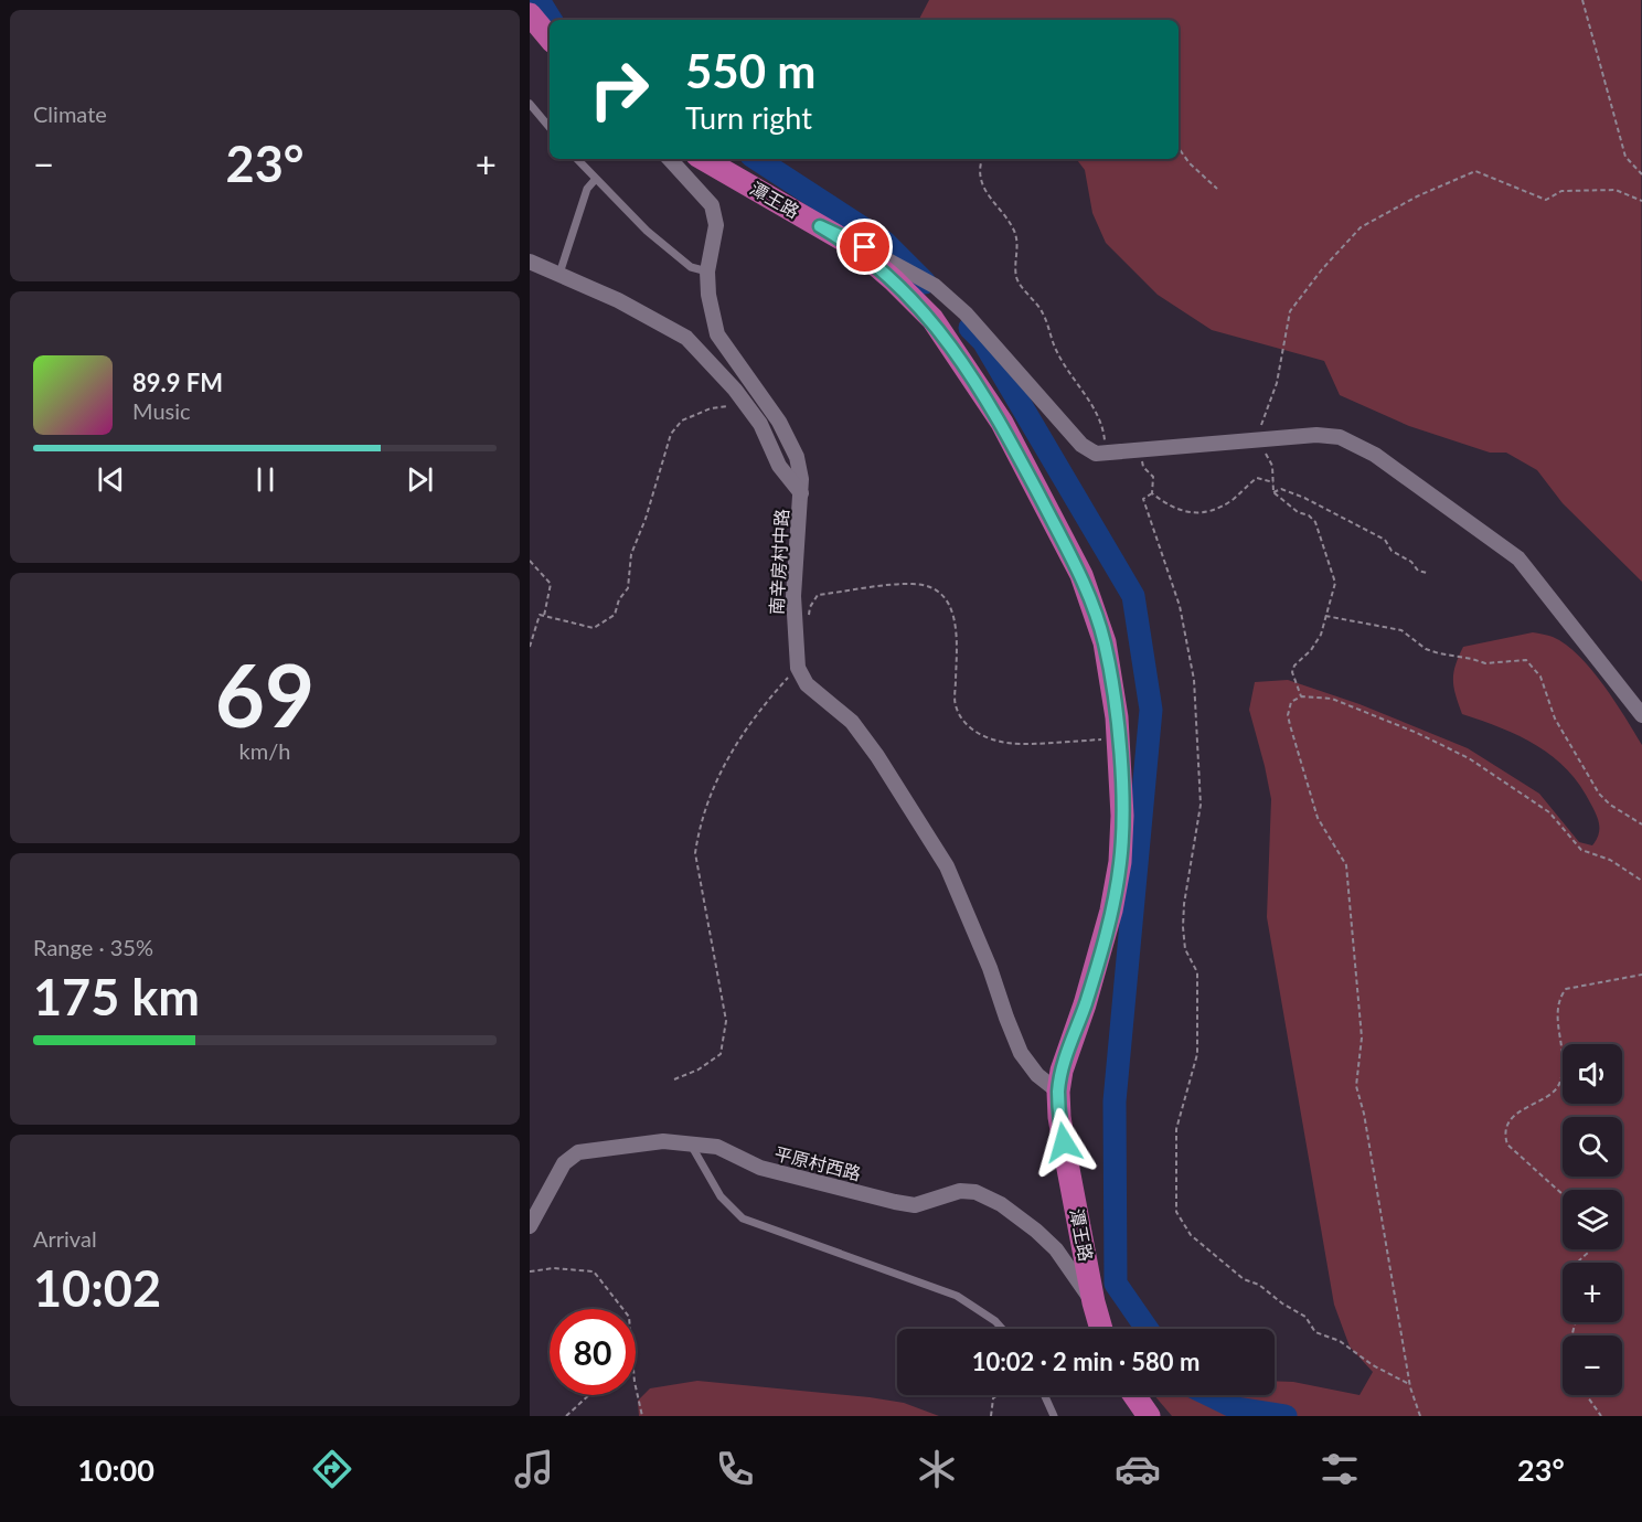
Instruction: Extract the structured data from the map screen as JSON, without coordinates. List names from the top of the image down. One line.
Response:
{"streets":{"highway":["潭王路"],"street":["南辛房村中路","平原村西路"]},"crossings":[["潭王路","平原村西路"]],"page":{"tile":["Climate",["69","km/h"],["Range · 35%","175 km"],["Arrival","10:02"]],"turn":["550 m","Turn right"],"heat":["−","23°","+"],"song":["89.9 FM","Music"],"map_buttons":["+","−"],"limit":"80","trip":"10:02 · 2 min · 580 m","tabs":["10:00","23°"]}}
